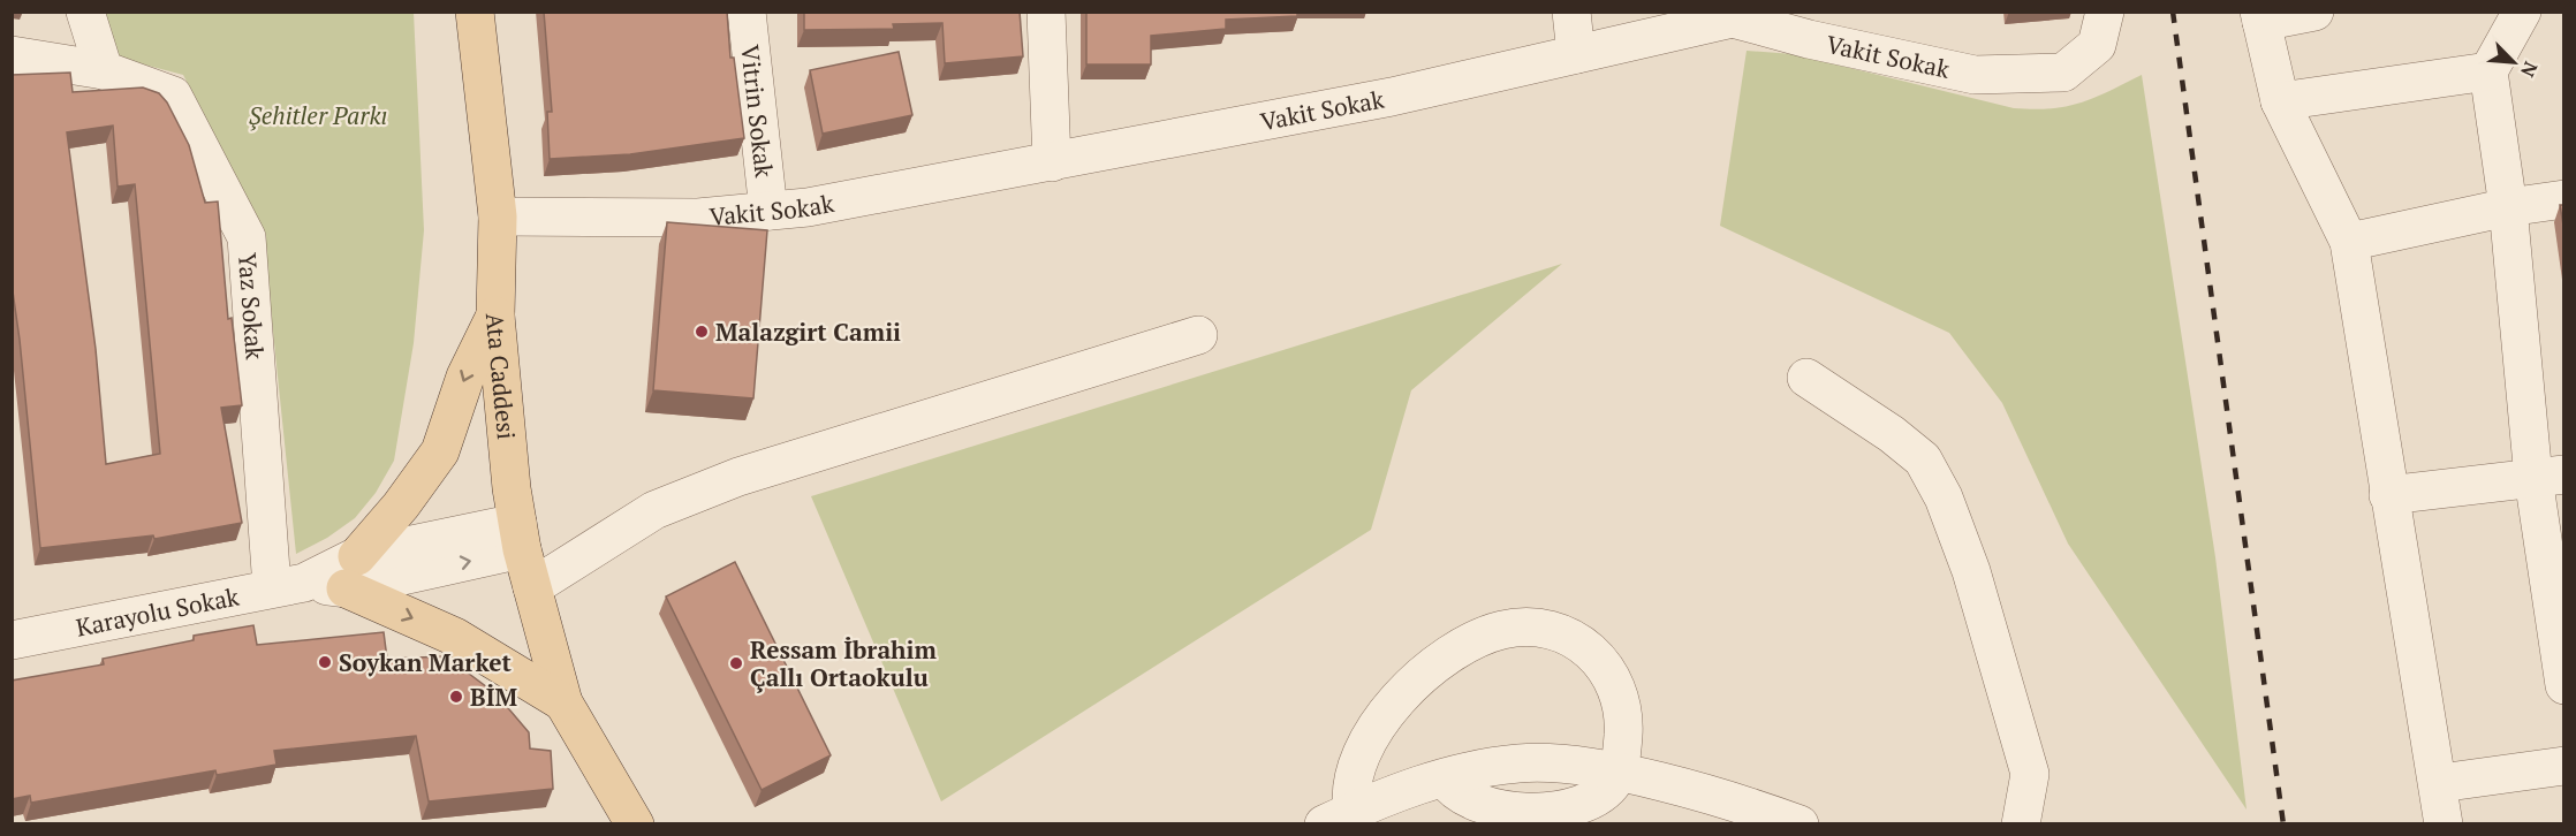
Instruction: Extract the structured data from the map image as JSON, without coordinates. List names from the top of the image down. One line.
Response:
{"streets":{"main road":["Ata Caddesi"],"street":["Vakit Sokak","Vitrin Sokak","Yaz Sokak","Karayolu Sokak"]},"crossings":[["Vakit Sokak","Vitrin Sokak"],["Vakit Sokak","Ata Caddesi"],["Yaz Sokak","Karayolu Sokak"],["Ata Caddesi","Karayolu Sokak"]],"parks":["Şehitler Parkı"],"places":["Malazgirt Camii","Soykan Market","Ressam İbrahim Çallı Ortaokulu","BİM"],"north":"bottom right"}
